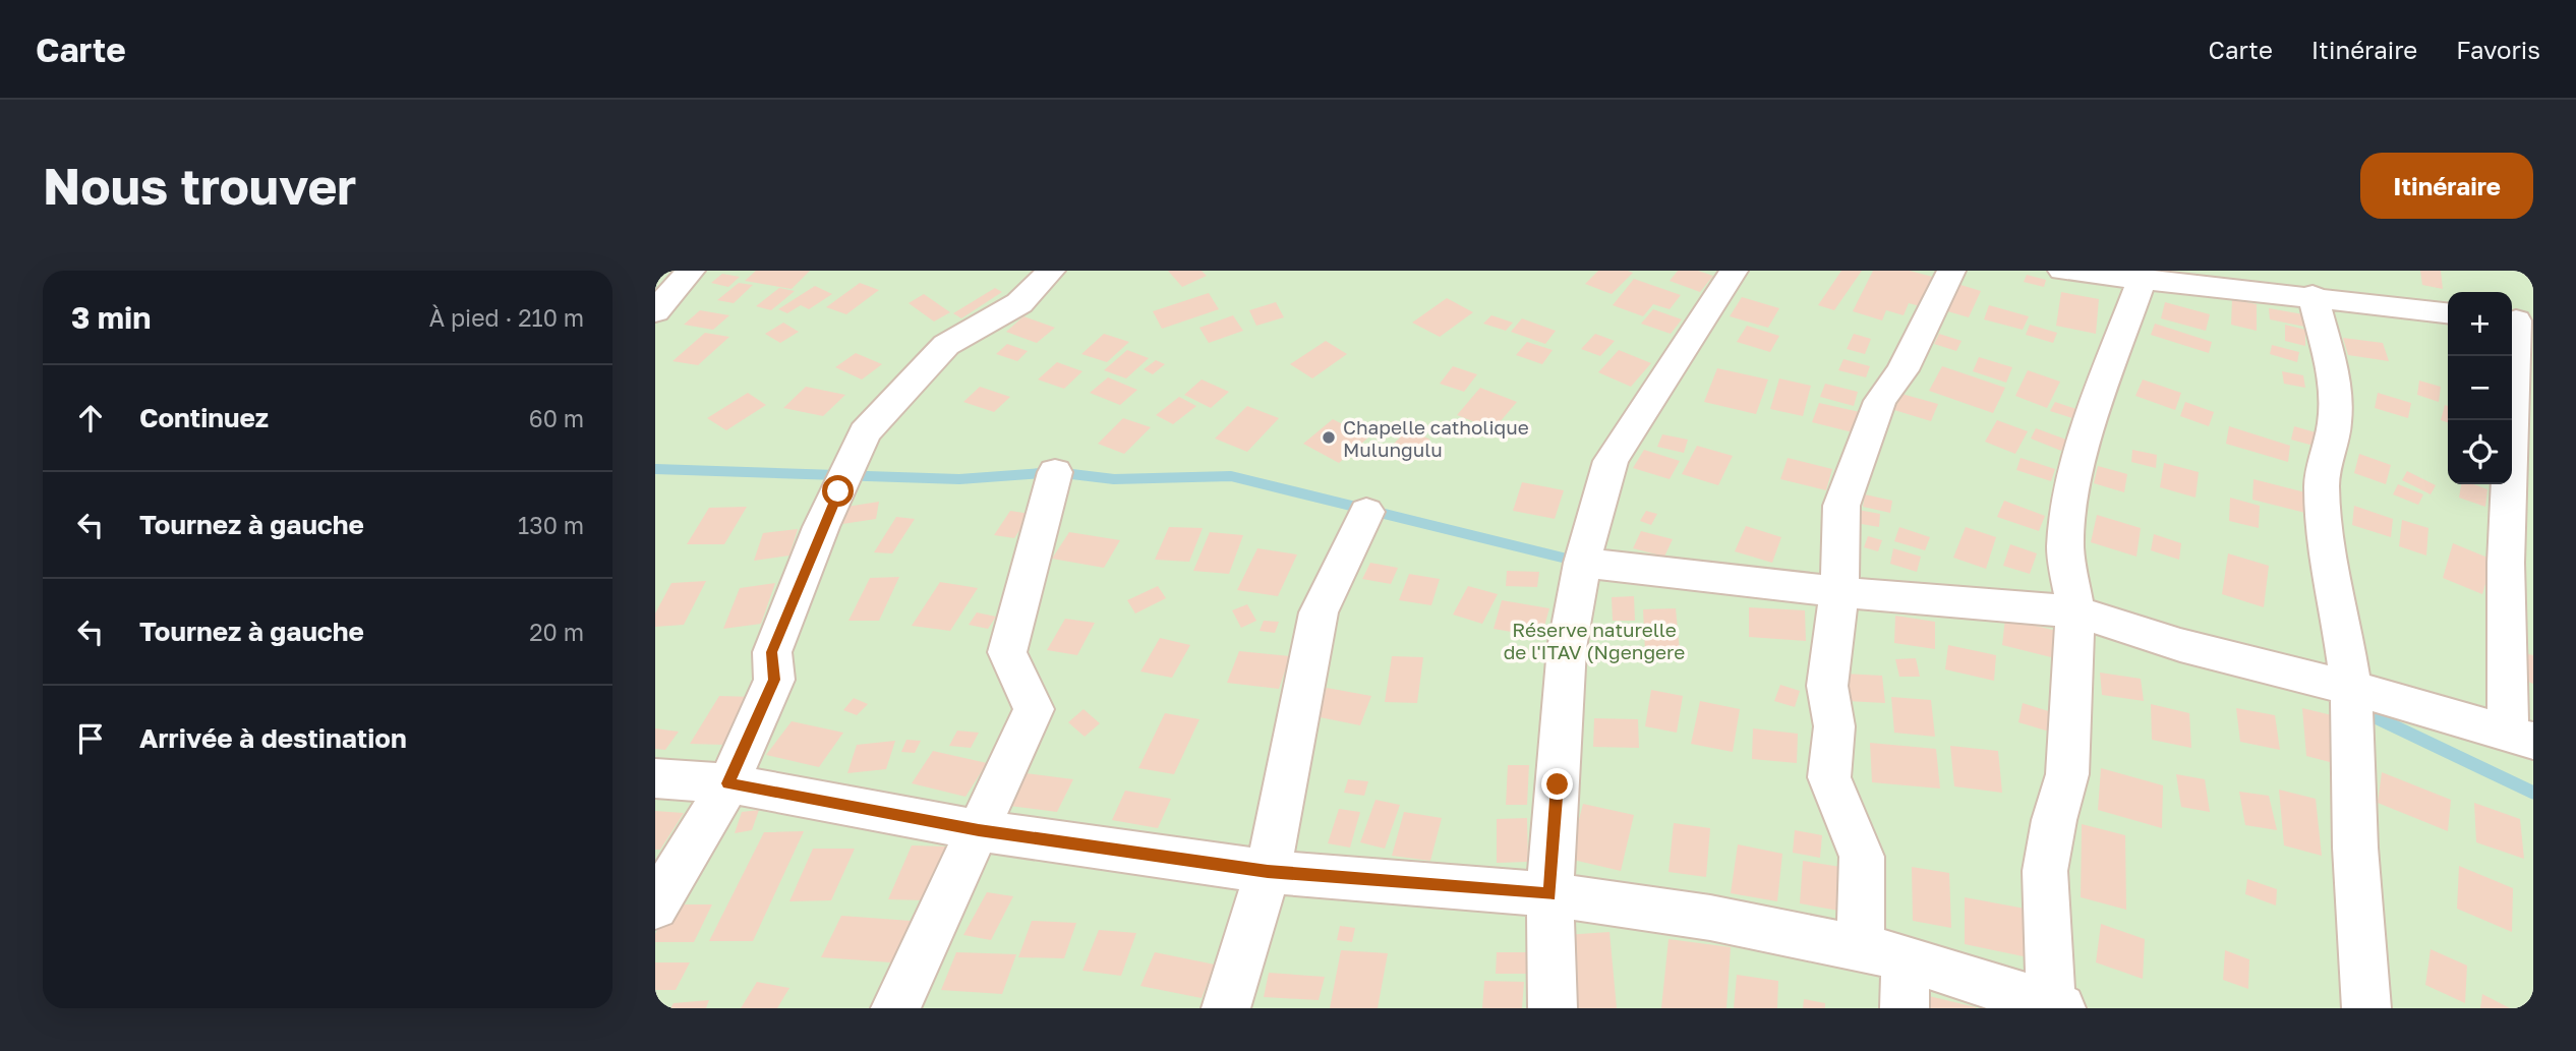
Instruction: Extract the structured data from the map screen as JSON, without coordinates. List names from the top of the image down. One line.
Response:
{"parks":["Réserve naturelle de l'ITAV (Ngengere"],"places":["Chapelle catholique Mulungulu"],"page":{"header":"Carte","nav":["Carte","Itinéraire","Favoris"],"buttons":"Itinéraire","title":"Nous trouver","heading":["3 min","À pied · 210 m"],"map_buttons":["+","−"],"list":[["Continuez","60 m"],["Tournez à gauche","130 m"],["Tournez à gauche","20 m"],"Arrivée à destination"]}}
